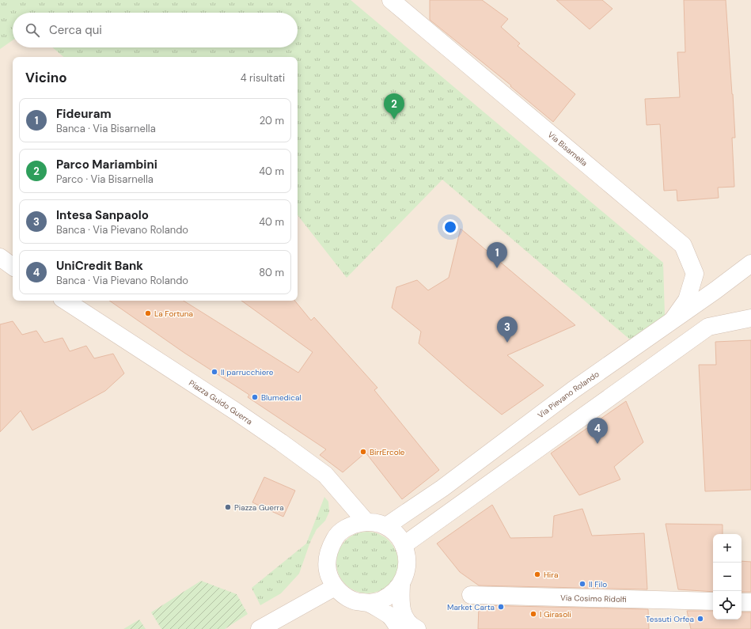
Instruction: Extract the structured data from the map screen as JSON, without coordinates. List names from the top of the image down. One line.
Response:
{"streets":{"street":["Via Bisarnella","Via Pievano Rolando","Piazza Guido Guerra","Via Cosimo Ridolfi"]},"crossings":[["Via Bisarnella","Via Pievano Rolando"],["Via Pievano Rolando","Piazza Guido Guerra"]],"places":["La Fortuna","Il parrucchiere","Blumedical","BirrErcole","Piazza Guerra","Hira","Il Filo","Market Carta","I Girasoli","Tessuti Orfea"],"page":{"search":"Cerca qui","heading":["Vicino","4 risultati"],"pins":["2","1","3","4"],"list":[{"mark":"1","name":"Fideuram","note":"Banca · Via Bisarnella","value":"20 m"},{"mark":"2","name":"Parco Mariambini","note":"Parco · Via Bisarnella","value":"40 m"},{"mark":"3","name":"Intesa Sanpaolo","note":"Banca · Via Pievano Rolando","value":"40 m"},{"mark":"4","name":"UniCredit Bank","note":"Banca · Via Pievano Rolando","value":"80 m"}],"map_buttons":["+","−"]}}
